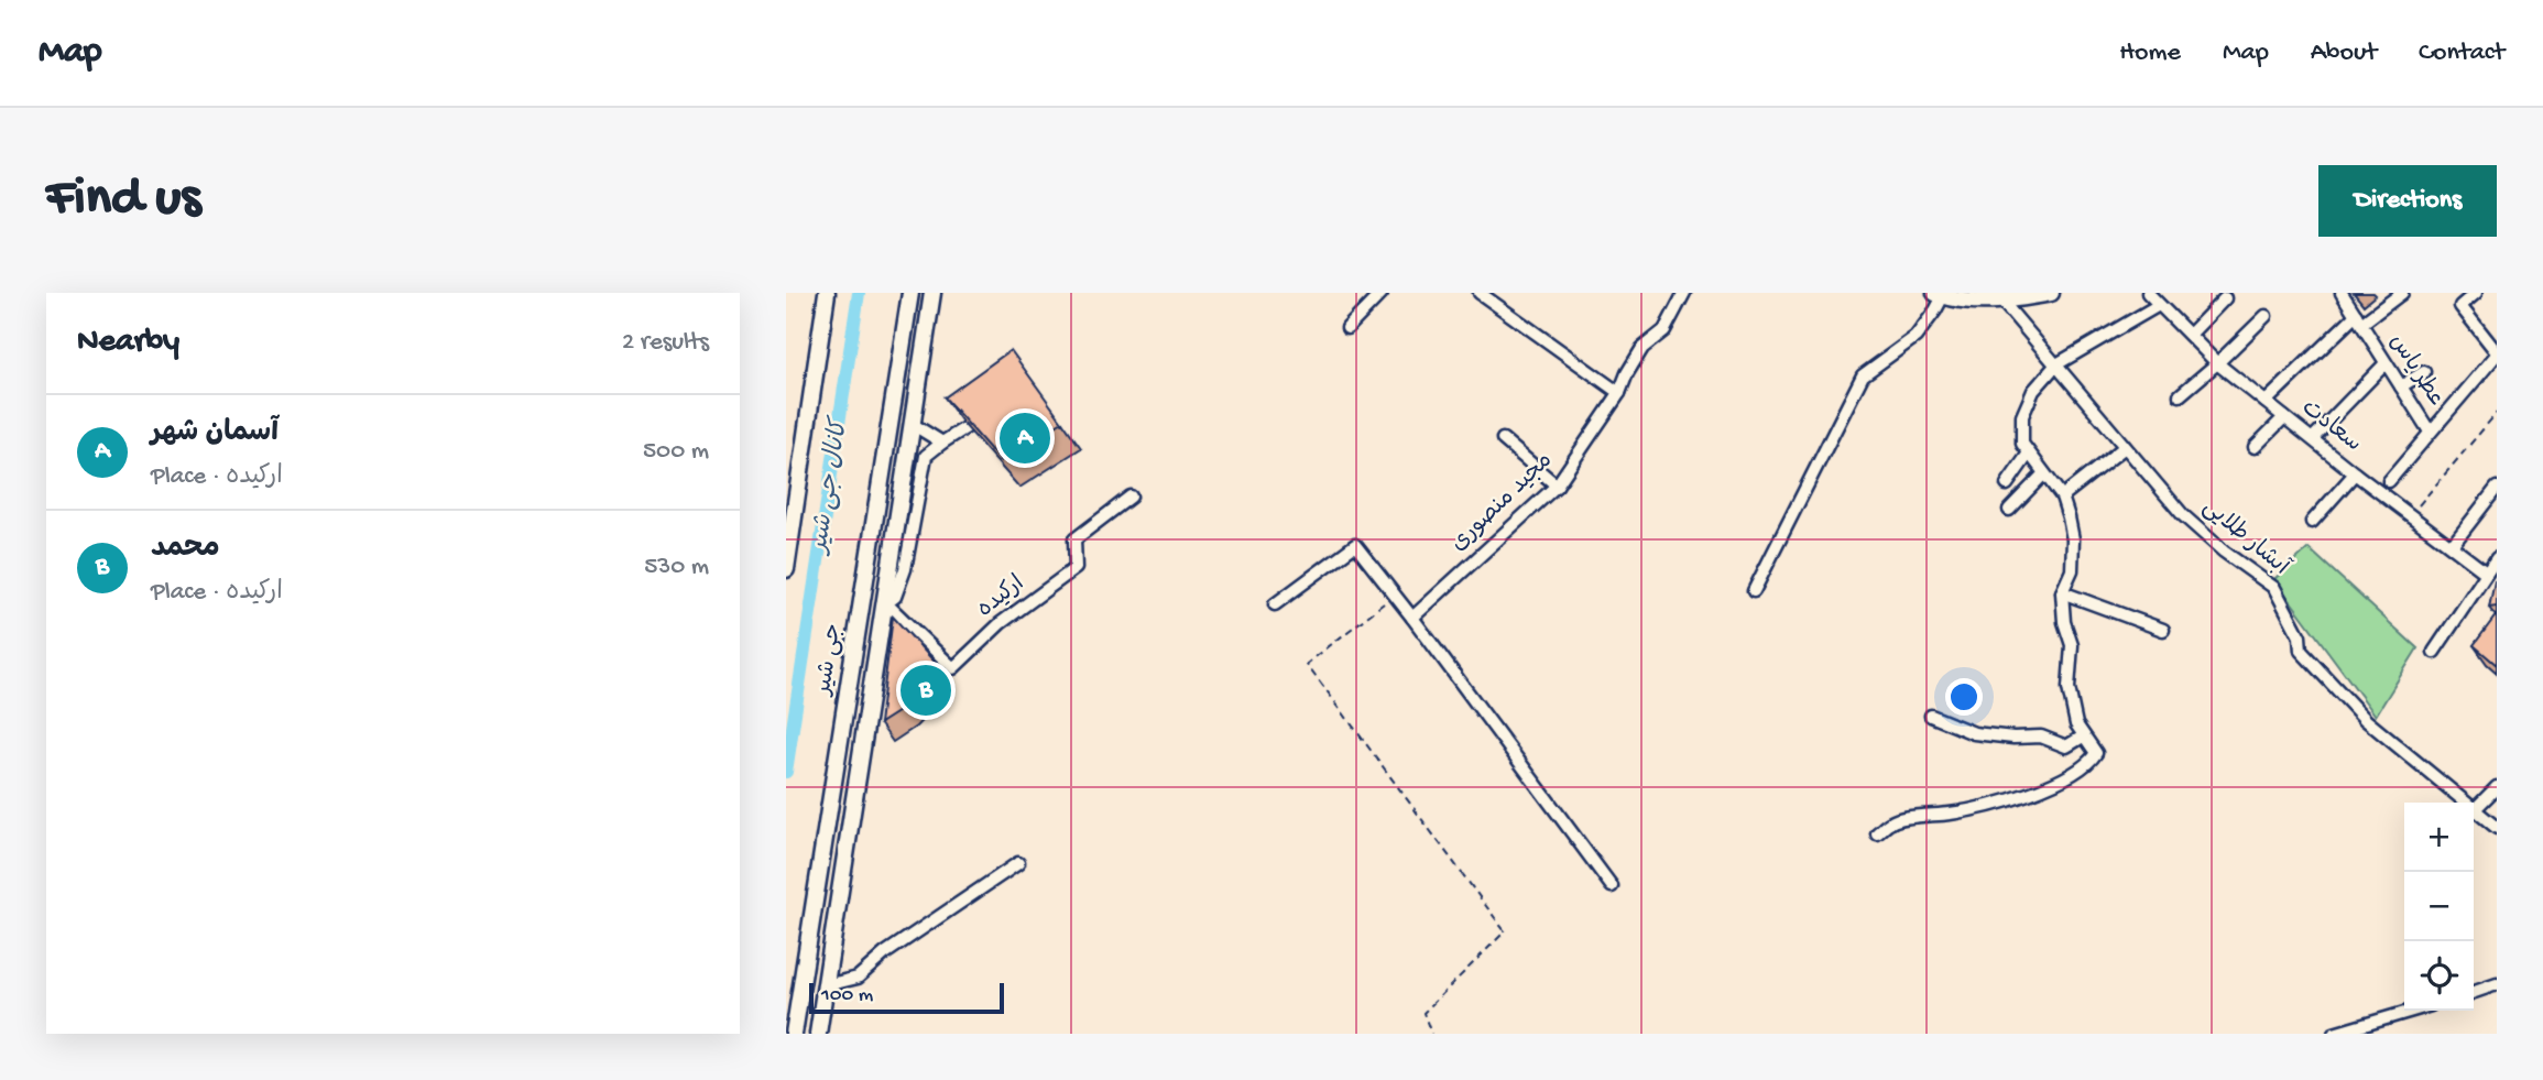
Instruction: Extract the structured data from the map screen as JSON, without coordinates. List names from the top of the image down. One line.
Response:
{"streets":{"main road":["جی شیر"],"street":["عطر یاس","سعادت","مجید منصوری","آبشار طلایی","ارکیده"]},"crossings":[["ارکیده","جی شیر"]],"water":["کانال جی شیر"],"scale_bar":"100 m","page":{"header":"Map","nav":["Home","Map","About","Contact"],"buttons":"Directions","title":"Find us","heading":["Nearby","2 results"],"list":[{"mark":"A","name":"آسمان شهر","note":"Place · ارکیده","value":"500 m"},{"mark":"B","name":"محمد","note":"Place · ارکیده","value":"530 m"}],"pins":["A","B"],"map_buttons":["+","−"],"scale":"100 m"}}
